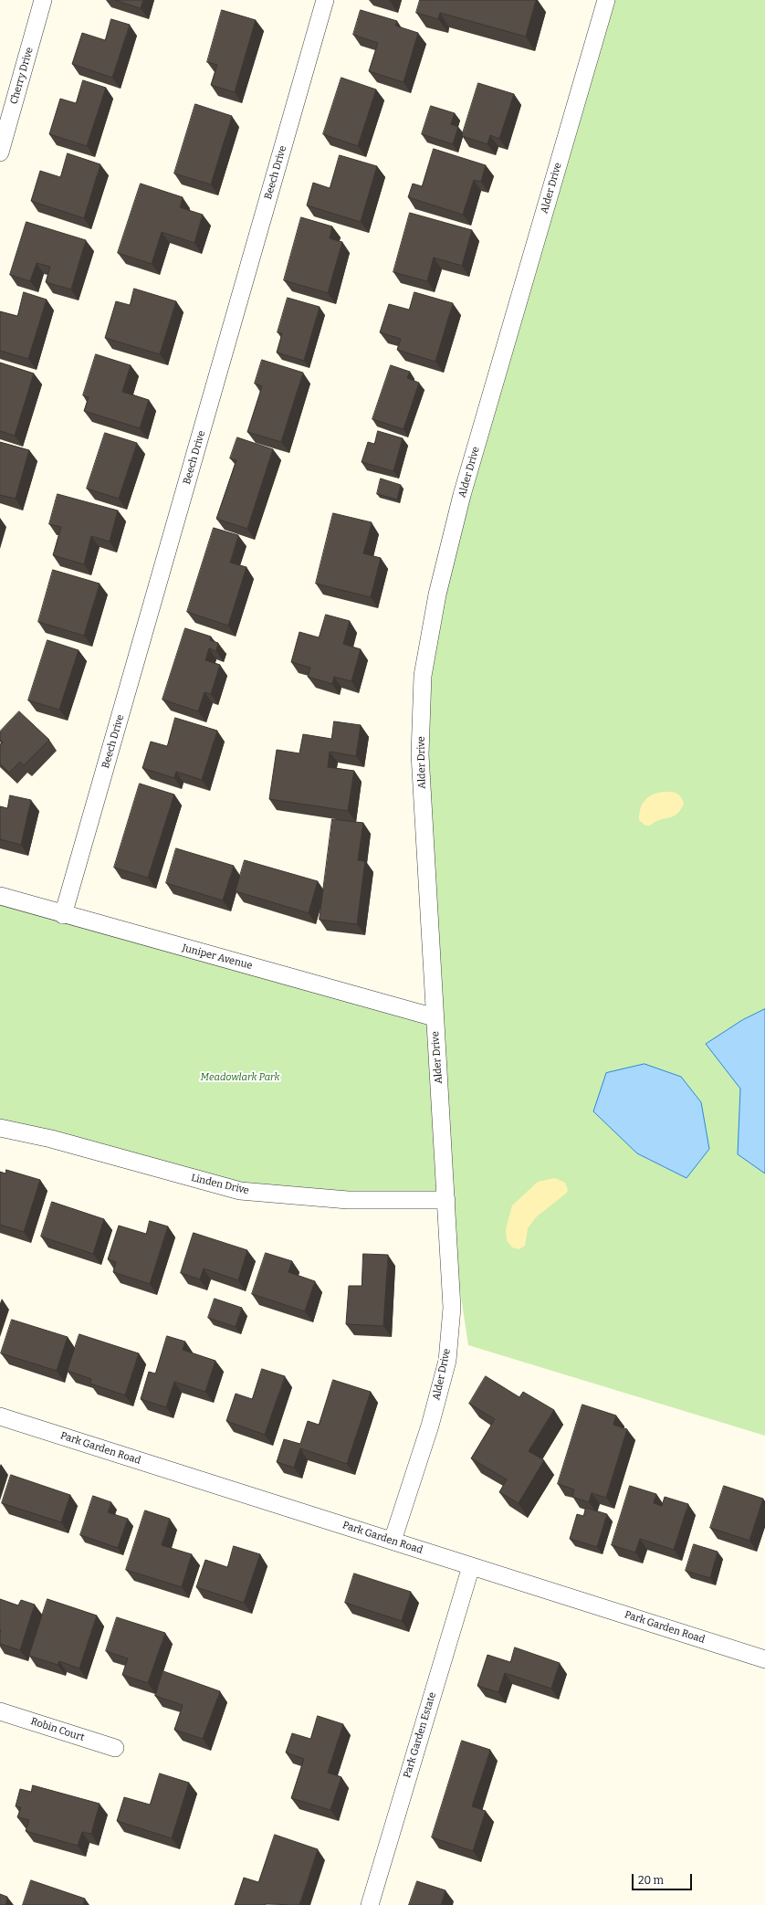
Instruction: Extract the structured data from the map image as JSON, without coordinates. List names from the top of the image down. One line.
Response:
{"streets":{"street":["Cherry Drive","Beech Drive","Alder Drive","Juniper Avenue","Linden Drive","Park Garden Road","Robin Court","Park Garden Estate"]},"crossings":[["Beech Drive","Juniper Avenue"],["Alder Drive","Juniper Avenue"],["Alder Drive","Linden Drive"],["Alder Drive","Park Garden Road"],["Park Garden Road","Park Garden Estate"]],"parks":["Meadowlark Park"],"scale_bar":"20 m"}
